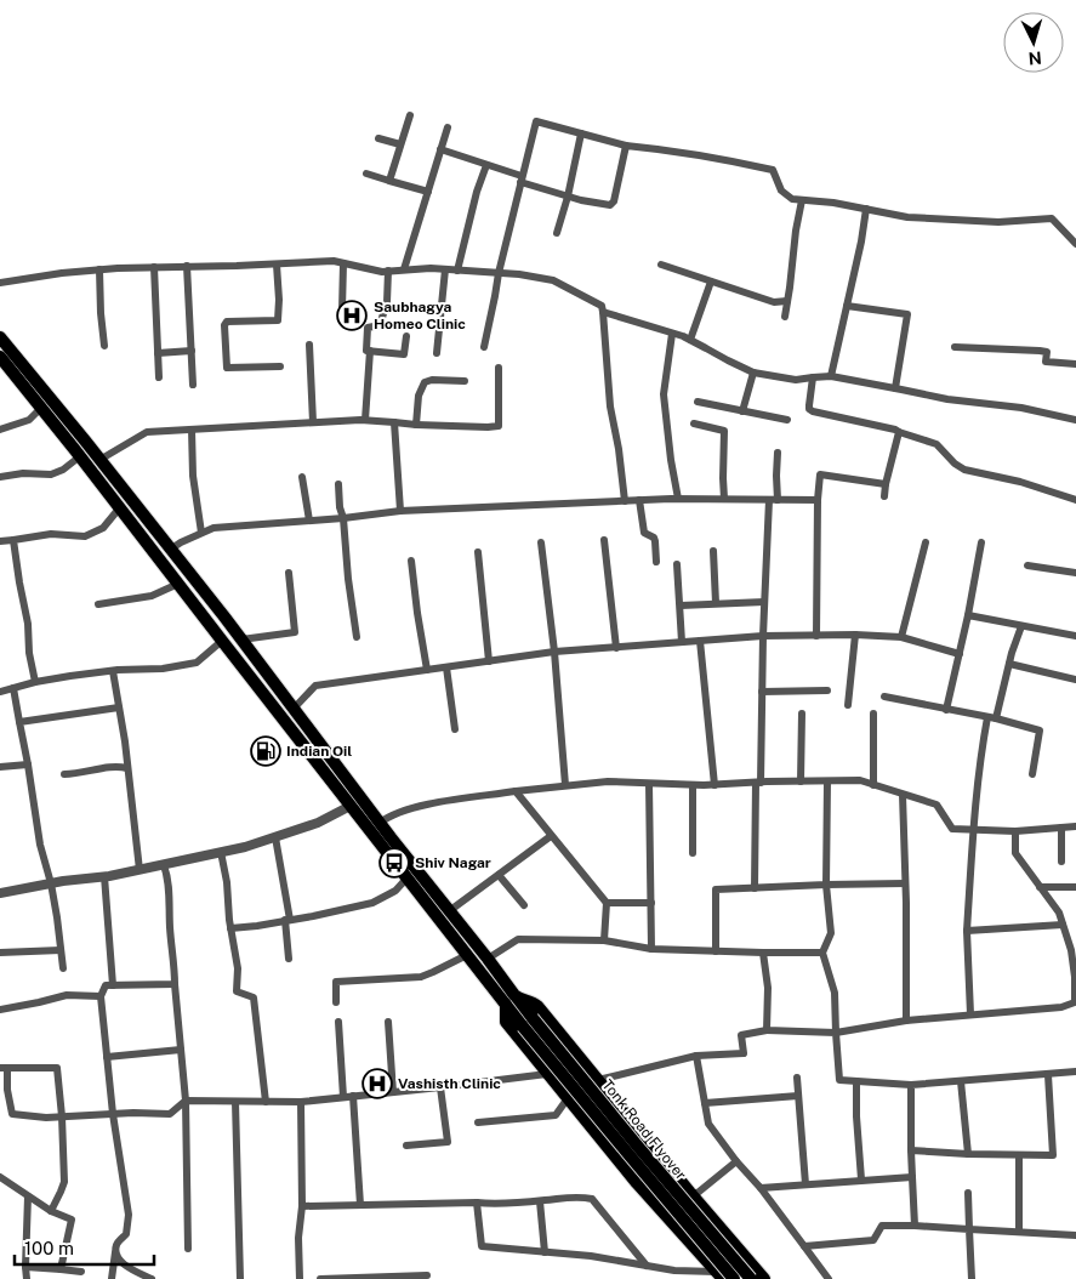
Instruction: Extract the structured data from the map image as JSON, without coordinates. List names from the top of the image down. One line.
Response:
{"streets":{"main road":["Tonk Road Flyover"]},"places":{"hospital":["Saubhagya Homeo Clinic","Vashisth Clinic"],"fuel station":["Indian Oil"],"bus stop":["Shiv Nagar"]},"scale_bar":"100 m","north":"bottom"}
